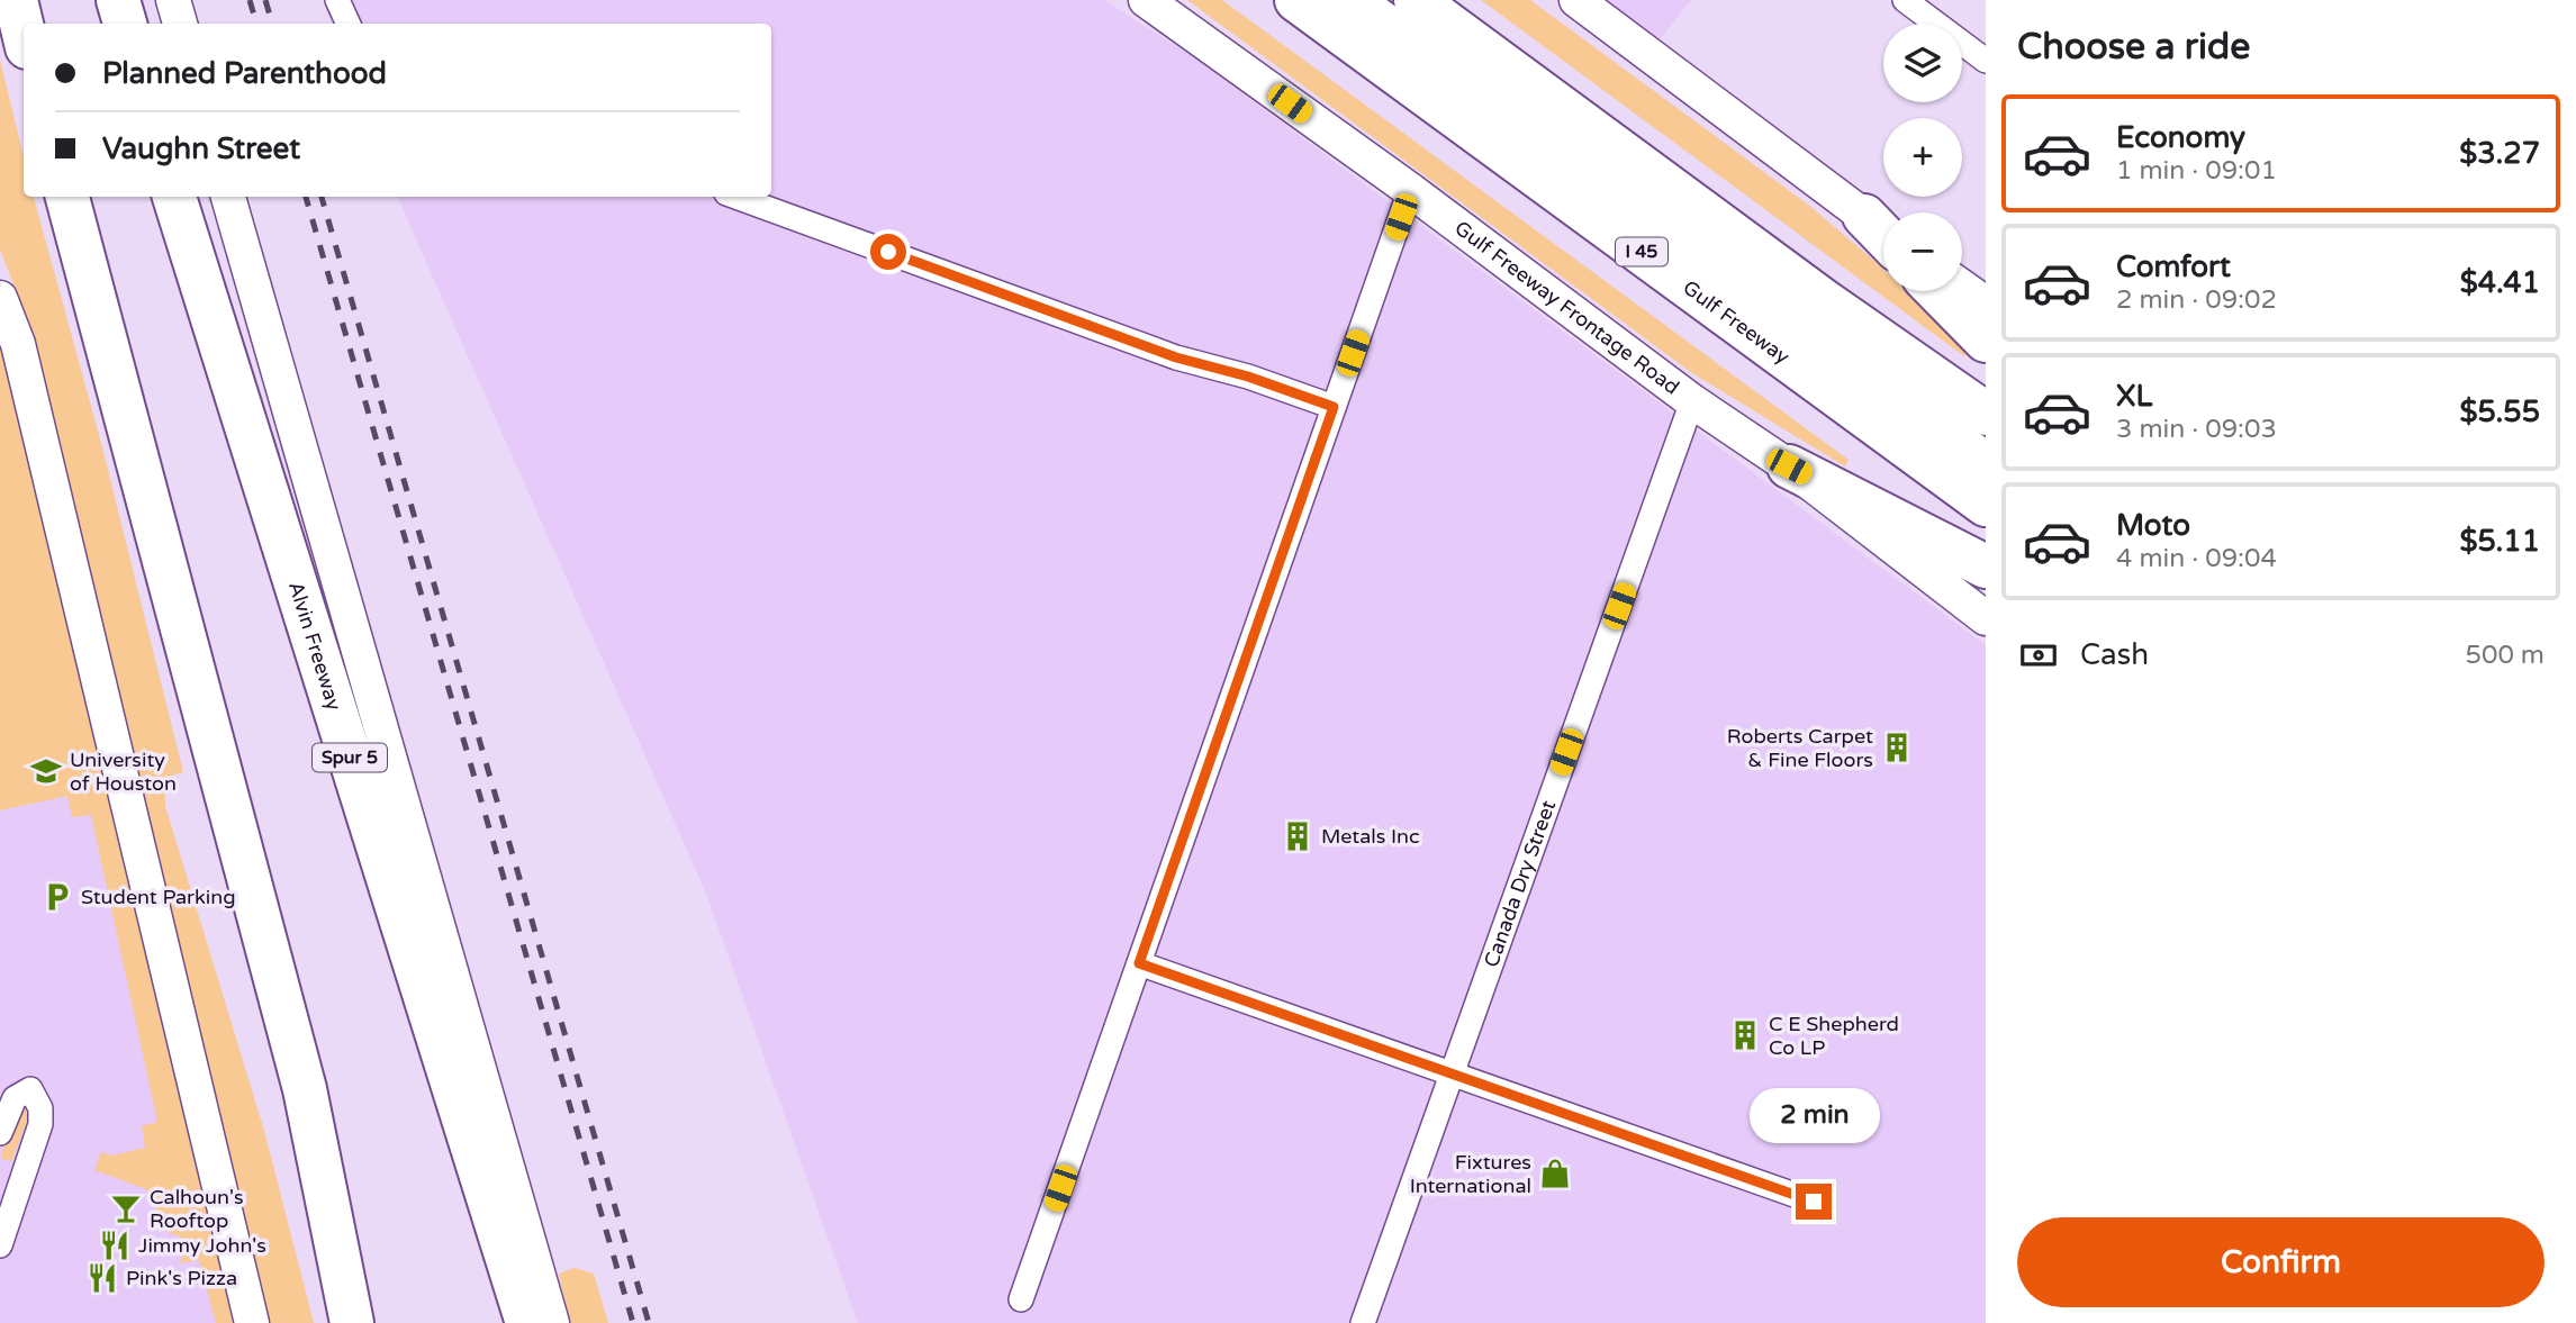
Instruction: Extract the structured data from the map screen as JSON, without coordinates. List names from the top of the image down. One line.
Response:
{"streets":{"highway":["I 45","Gulf Freeway","Alvin Freeway","Spur 5"],"main road":["Gulf Freeway Frontage Road"],"street":["Canada Dry Street"]},"crossings":[["Gulf Freeway Frontage Road","Canada Dry Street"]],"places":{"building":["Roberts Carpet & Fine Floors","Metals Inc","C E Shepherd Co LP"],"school or university":["University of Houston"],"parking":["Student Parking"],"shop":["Fixtures International"],"bar":["Calhoun's Rooftop"],"restaurant":["Jimmy John's","Pink's Pizza"]},"page":{"heading":"Choose a ride","map_buttons":["+","−"],"banner":["Planned Parenthood","Vaughn Street"],"list":[{"name":"Economy","note":"1 min · 09:01","value":"$3.27"},{"name":"Comfort","note":"2 min · 09:02","value":"$4.41"},{"name":"XL","note":"3 min · 09:03","value":"$5.55"},{"name":"Moto","note":"4 min · 09:04","value":"$5.11"}],"pay":["Cash","500 m"],"bubble":"2 min","buttons":"Confirm"}}
